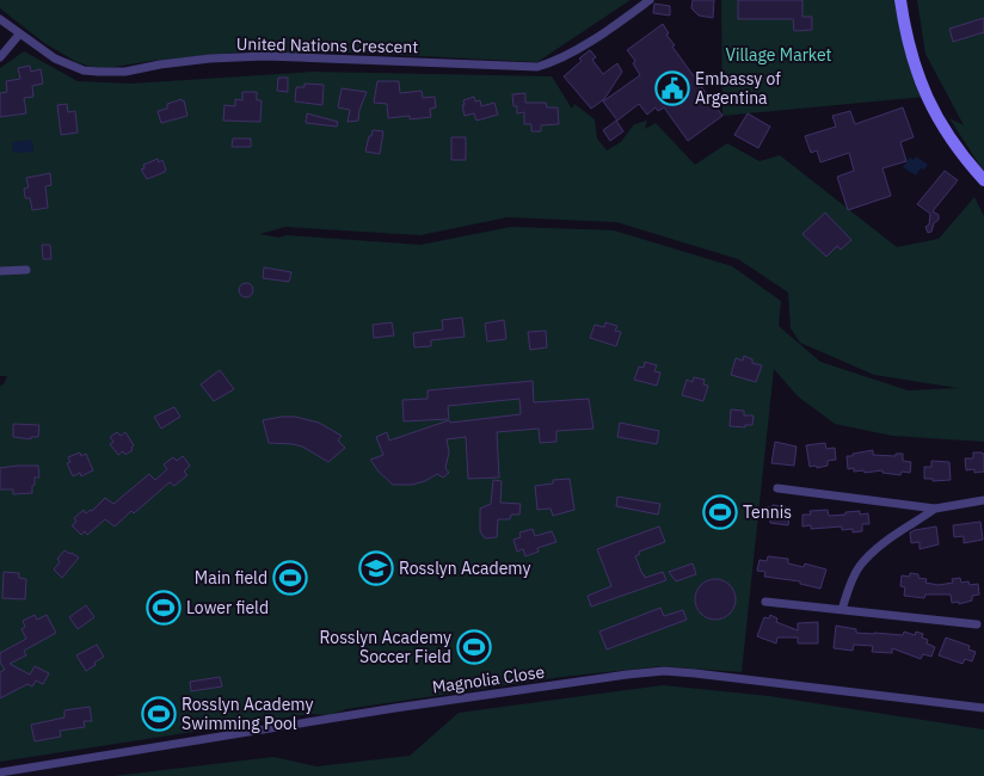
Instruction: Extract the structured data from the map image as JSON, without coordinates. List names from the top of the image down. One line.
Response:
{"streets":{"street":["United Nations Crescent","Magnolia Close"]},"parks":["Village Market"],"places":{"public building":["Embassy of Argentina"],"sports":["Tennis","Main field","Lower field","Rosslyn Academy Soccer Field","Rosslyn Academy Swimming Pool"],"school or university":["Rosslyn Academy"]}}
